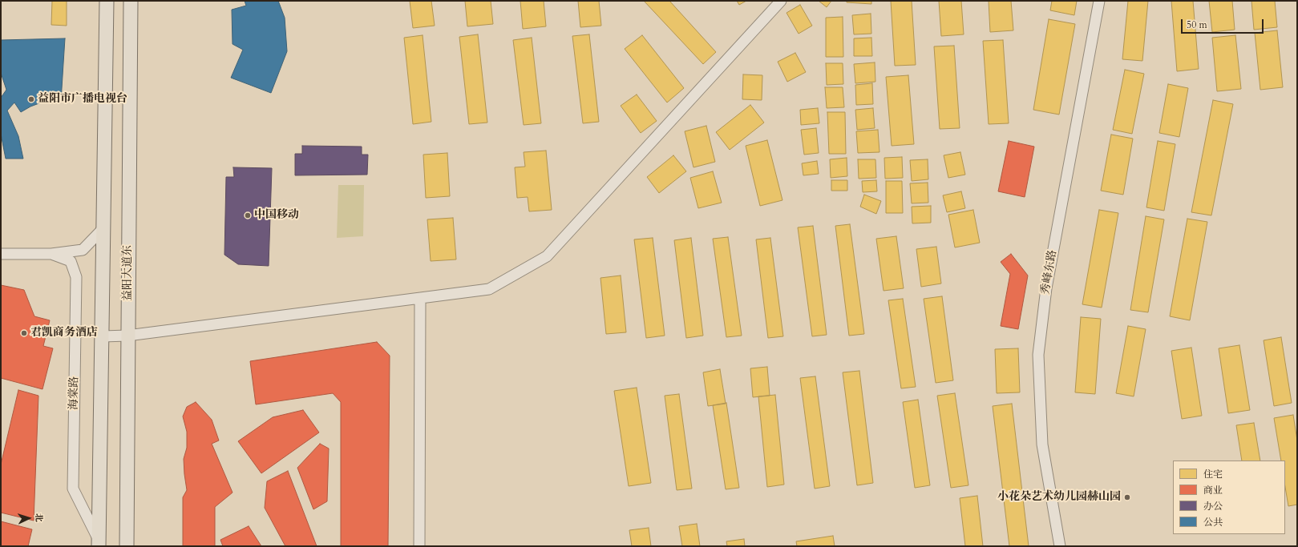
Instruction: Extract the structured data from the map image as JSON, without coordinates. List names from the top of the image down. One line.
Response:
{"streets":{"main road":["益阳大道东"],"street":["秀峰东路","海棠路"]},"places":["益阳市广播电视台","中国移动","君凯商务酒店","小花朵艺术幼儿园赫山园"],"legend":["住宅","商业","办公","公共"],"scale_bar":"50 m","north":"right"}
